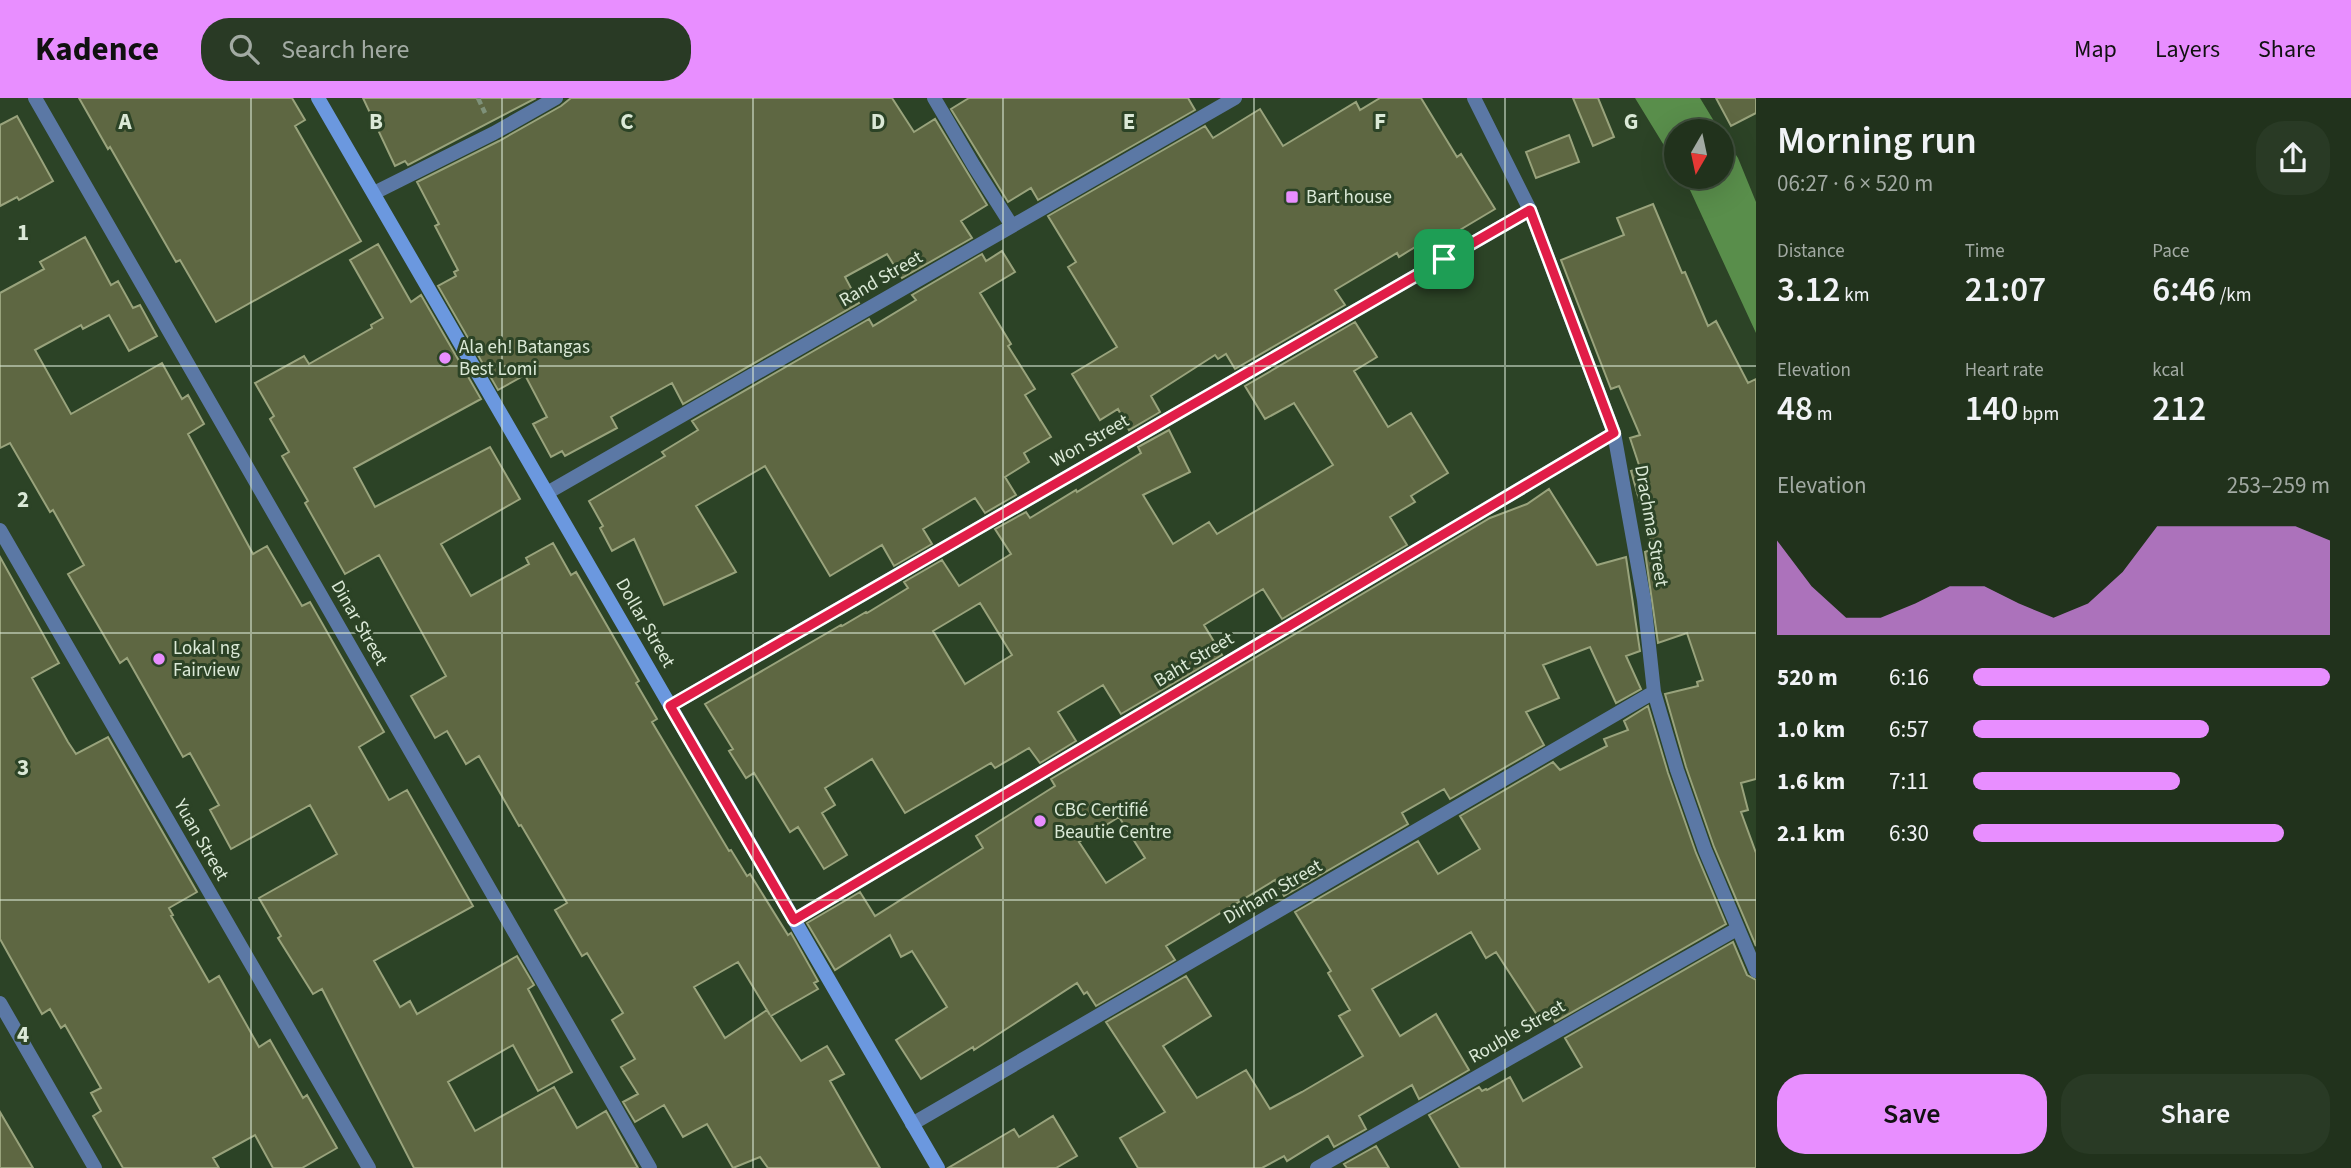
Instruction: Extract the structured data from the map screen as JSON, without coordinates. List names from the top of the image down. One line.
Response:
{"streets":{"street":["Rand Street","Won Street","Drachma Street","Dinar Street","Dollar Street","Baht Street","Yuan Street","Dirham Street","Rouble Street"]},"crossings":[["Rand Street","Dollar Street"],["Won Street","Drachma Street"],["Won Street","Dollar Street"],["Drachma Street","Baht Street"],["Drachma Street","Dirham Street"],["Drachma Street","Rouble Street"],["Dollar Street","Baht Street"],["Dollar Street","Dirham Street"]],"places":{"transit":["Bart house"],"other":["Ala eh! Batangas Best Lomi","Lokal ng Fairview","CBC Certifié Beautie Centre"]},"north":"bottom","page":{"header":"Kadence","search":"Search here","nav":["Map","Layers","Share"],"heading":["Morning run","06:27 · 6 × 520 m"],"stats":[["Distance","3.12 km"],["Time","21:07"],["Pace","6:46 /km"],["Elevation","48 m"],["Heart rate","140 bpm"],["kcal","212"]],"chart":["Elevation","253–259 m"],"list":[{"name":"520 m","note":"6:16"},{"name":"1.0 km","note":"6:57"},{"name":"1.6 km","note":"7:11"},{"name":"2.1 km","note":"6:30"}],"buttons":["Save","Share"]},"grid":{"columns":["A","B","C","D","E","F","G"],"rows":["1","2","3","4"]}}
